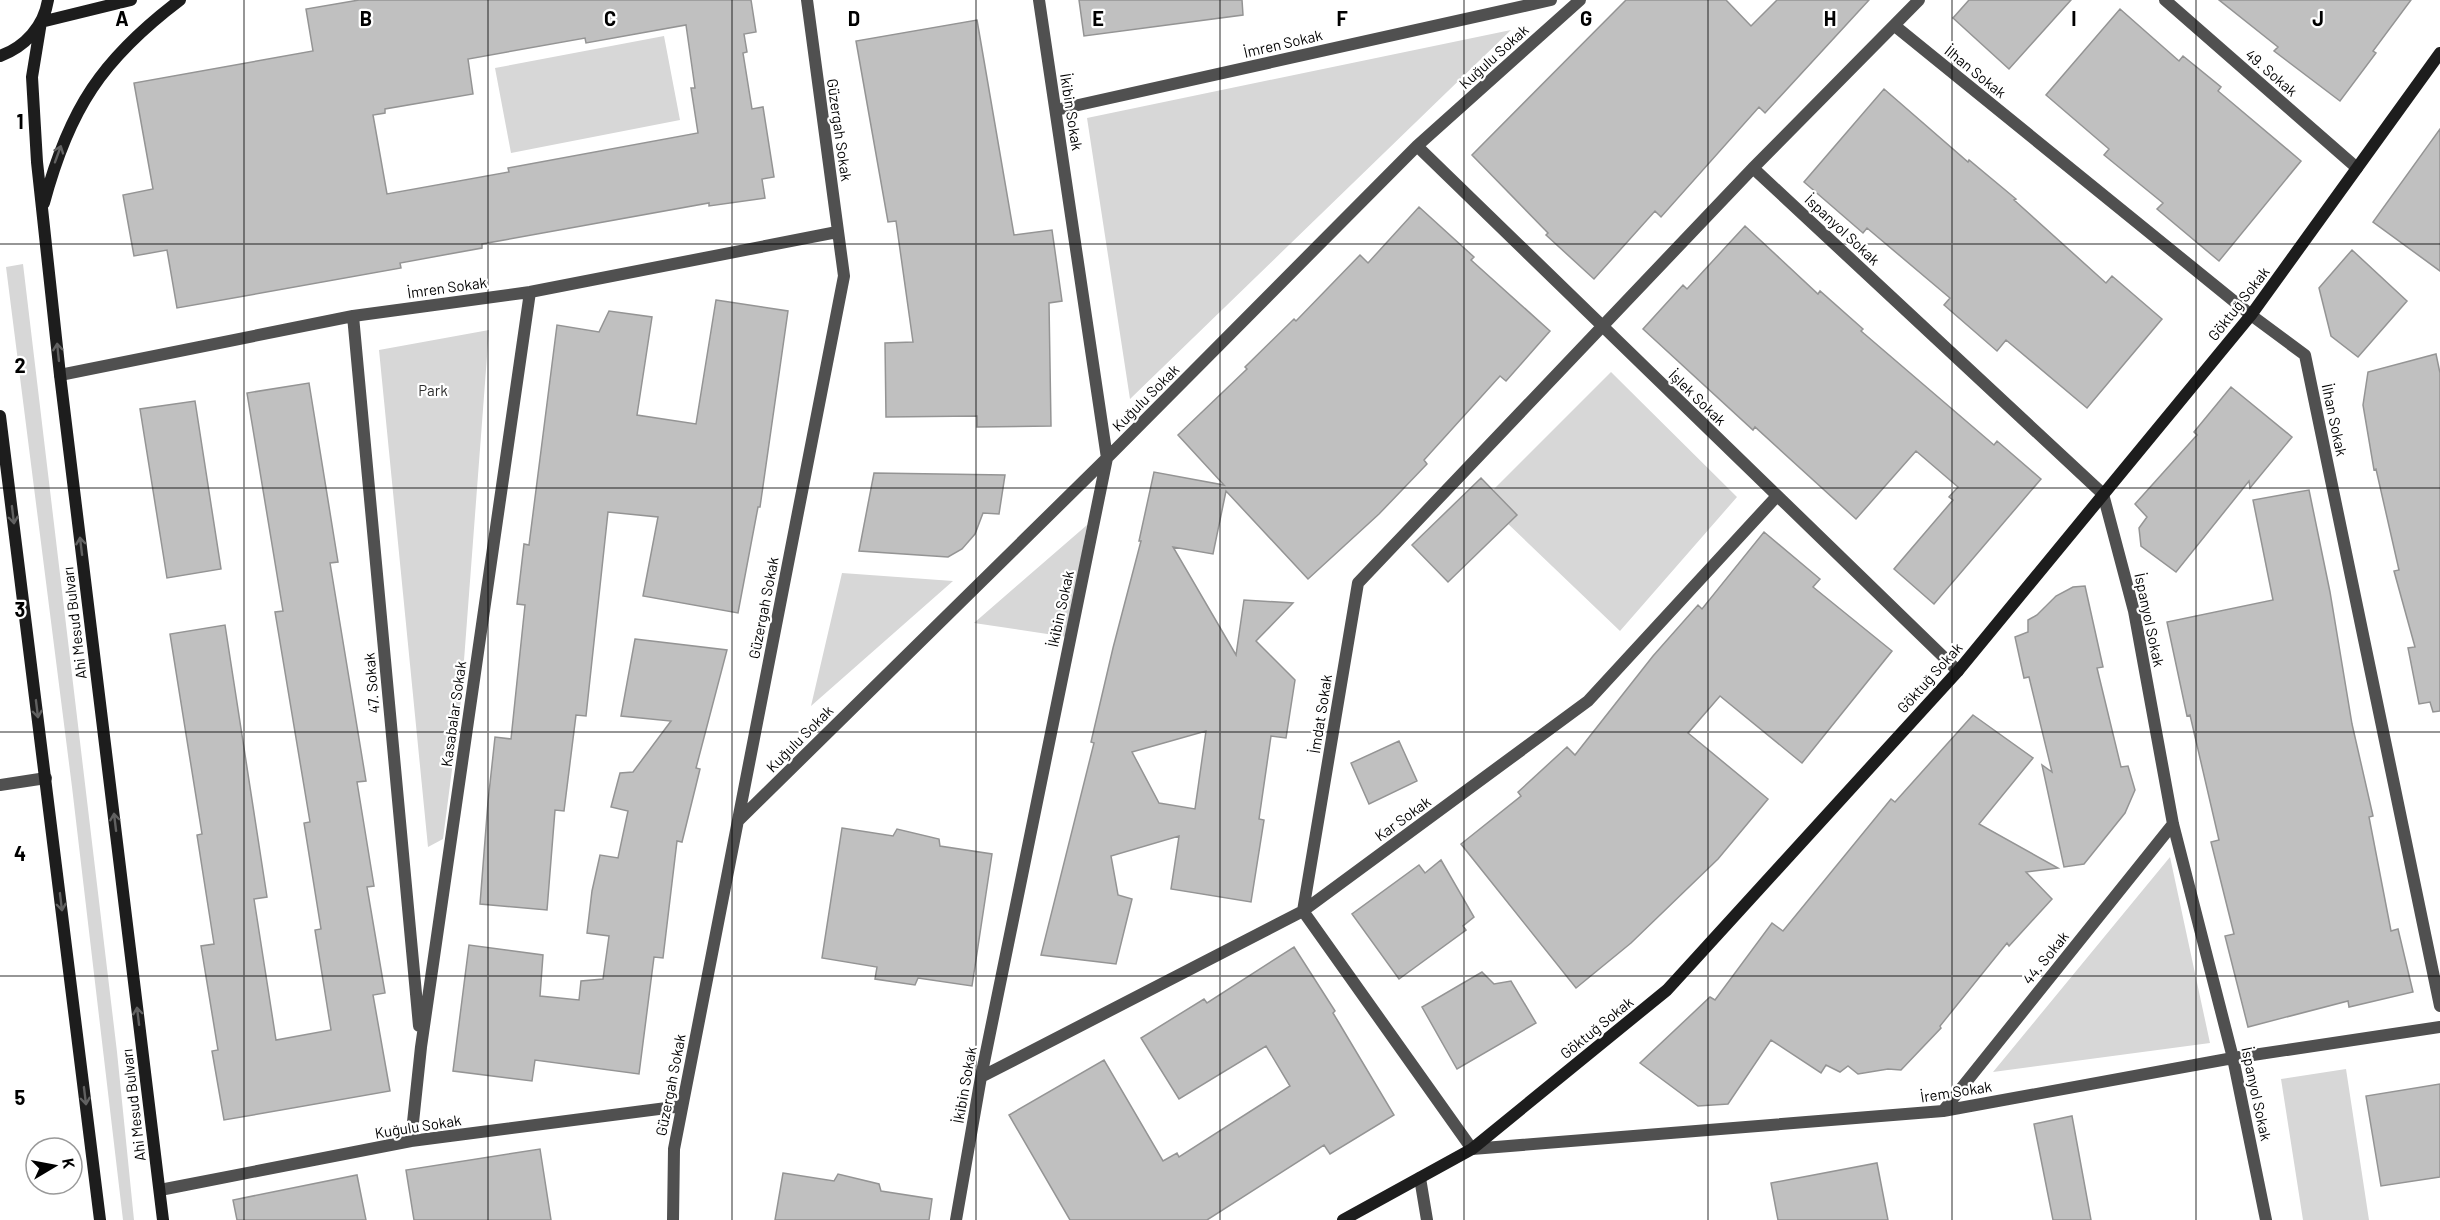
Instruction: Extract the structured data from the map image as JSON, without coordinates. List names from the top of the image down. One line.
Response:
{"streets":{"main road":["Göktuğ Sokak","Ahi Mesud Bulvarı"],"street":["İmren Sokak","Kuğulu Sokak","İlhan Sokak","49. Sokak","İkibin Sokak","Güzergah Sokak","İspanyol Sokak","İşlek Sokak","47. Sokak","Kasabalar Sokak","İmdat Sokak","Kar Sokak","44. Sokak","İrem Sokak"]},"crossings":[["İmren Sokak","İkibin Sokak"],["İmren Sokak","Güzergah Sokak"],["İmren Sokak","Ahi Mesud Bulvarı"],["İmren Sokak","47. Sokak"],["İmren Sokak","Kasabalar Sokak"],["Kuğulu Sokak","İkibin Sokak"],["Kuğulu Sokak","Güzergah Sokak"],["Kuğulu Sokak","İşlek Sokak"],["Kuğulu Sokak","Ahi Mesud Bulvarı"],["Kuğulu Sokak","Kasabalar Sokak"],["İlhan Sokak","Göktuğ Sokak"],["İlhan Sokak","İmdat Sokak"],["49. Sokak","Göktuğ Sokak"],["İkibin Sokak","Kar Sokak"],["İspanyol Sokak","Göktuğ Sokak"],["İspanyol Sokak","İmdat Sokak"],["İspanyol Sokak","44. Sokak"],["İspanyol Sokak","İrem Sokak"],["Göktuğ Sokak","İşlek Sokak"],["Göktuğ Sokak","İrem Sokak"],["İşlek Sokak","İmdat Sokak"],["İşlek Sokak","Kar Sokak"],["47. Sokak","Kasabalar Sokak"],["İmdat Sokak","Kar Sokak"],["44. Sokak","İrem Sokak"]],"parks":["Park"],"north":"right","grid":{"columns":["A","B","C","D","E","F","G","H","I","J"],"rows":["1","2","3","4","5"]}}
